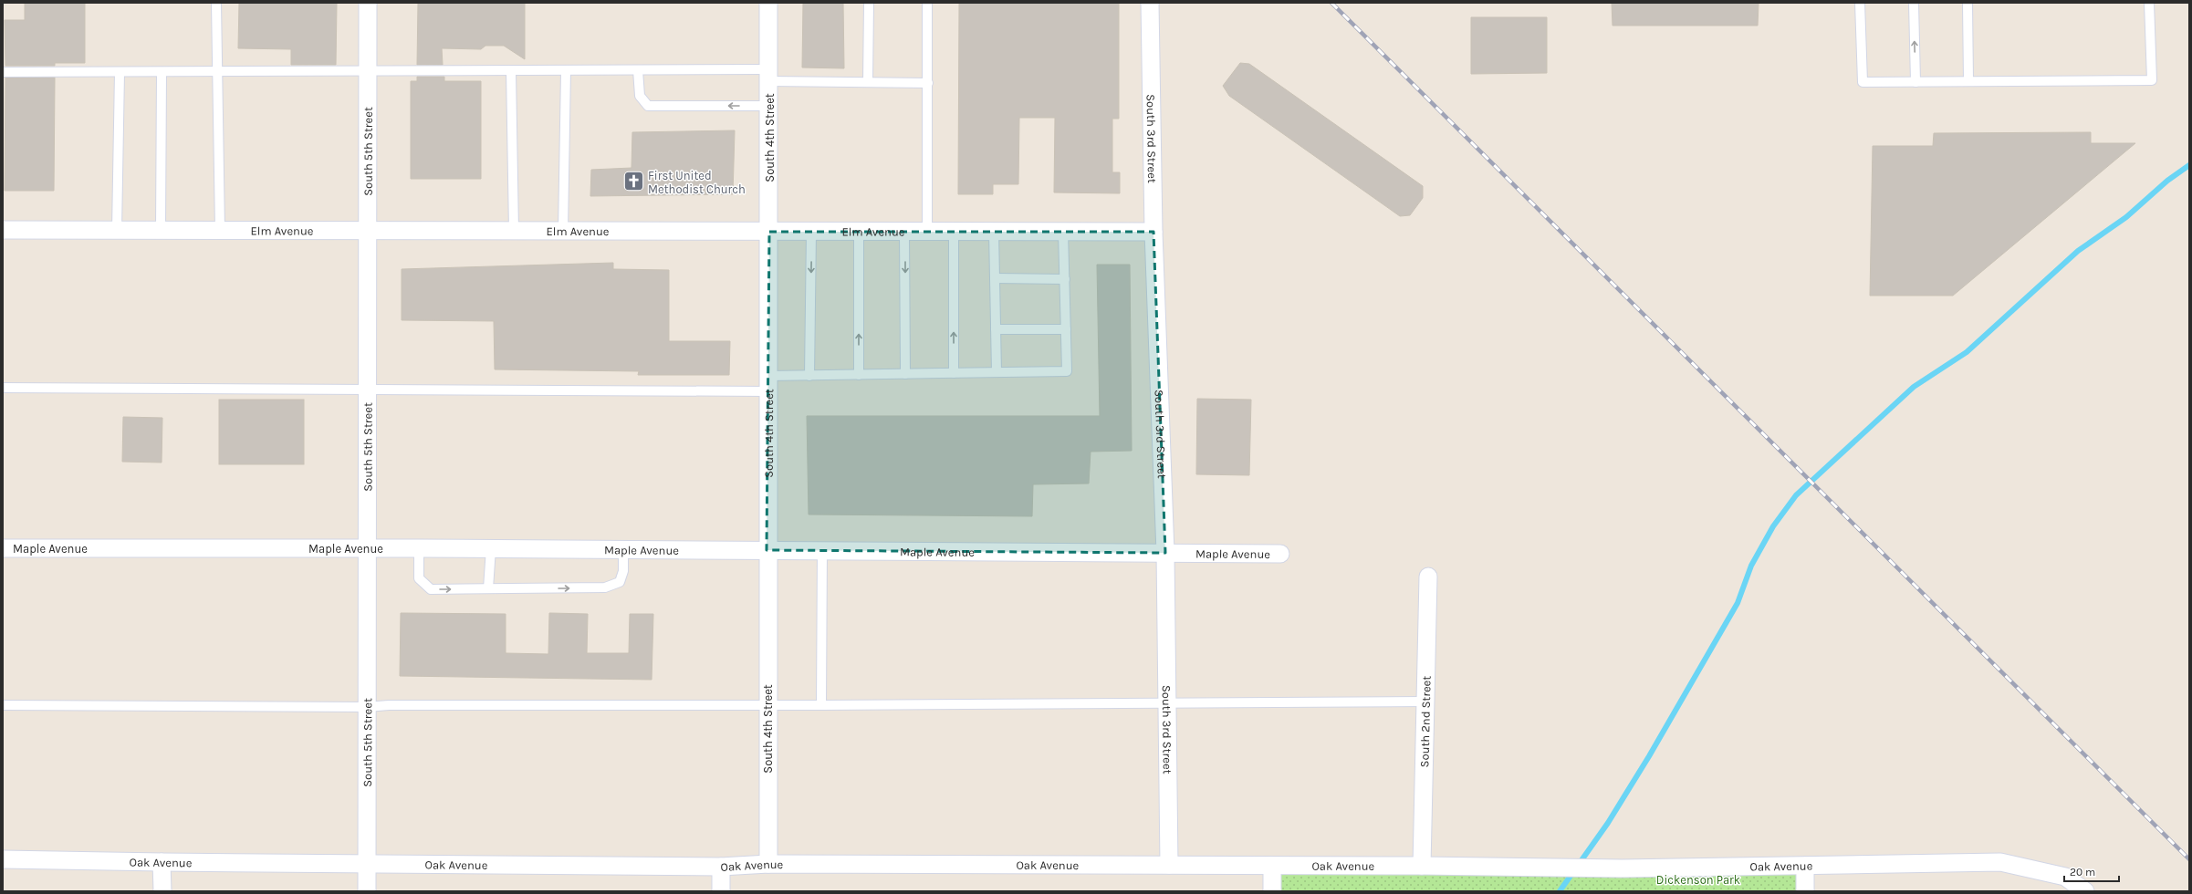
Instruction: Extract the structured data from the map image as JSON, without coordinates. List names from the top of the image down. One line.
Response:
{"streets":{"street":["South 4th Street","South 3rd Street","South 5th Street","Elm Avenue","Maple Avenue","South 2nd Street","Oak Avenue"]},"crossings":[["South 4th Street","Elm Avenue"],["South 4th Street","Maple Avenue"],["South 4th Street","Oak Avenue"],["South 3rd Street","Elm Avenue"],["South 3rd Street","Maple Avenue"],["South 3rd Street","Oak Avenue"],["South 5th Street","Elm Avenue"],["South 5th Street","Maple Avenue"],["South 5th Street","Oak Avenue"],["South 2nd Street","Oak Avenue"]],"parks":["Dickenson Park"],"places":{"church":["First United Methodist Church"]},"scale_bar":"20 m"}
